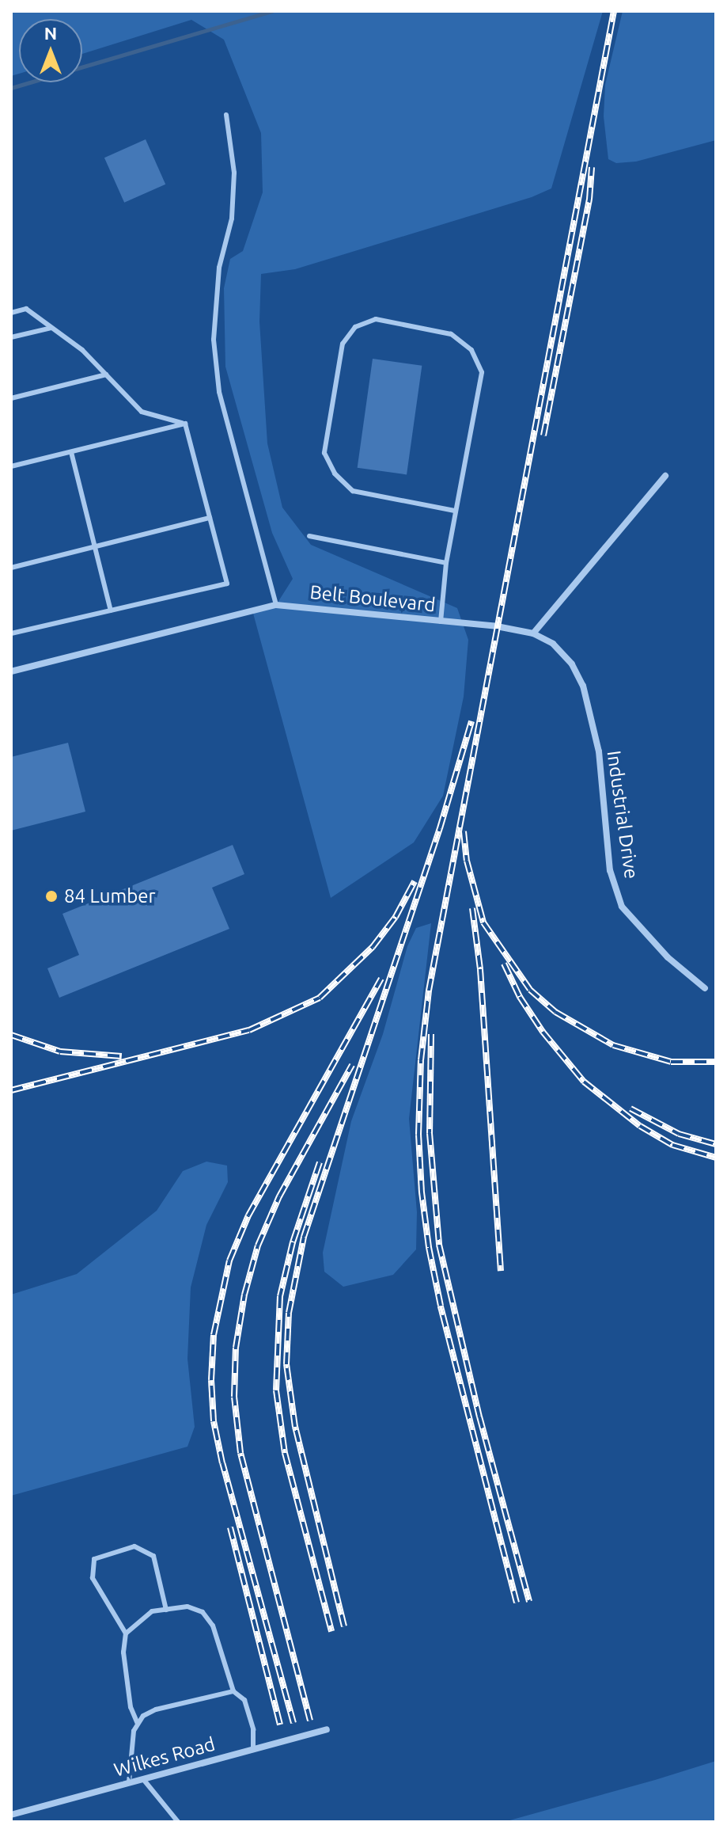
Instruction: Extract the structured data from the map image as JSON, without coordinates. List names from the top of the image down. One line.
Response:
{"streets":{"street":["Belt Boulevard","Industrial Drive","Wilkes Road"]},"crossings":[["Belt Boulevard","Industrial Drive"]],"places":["84 Lumber"],"north":"top"}
